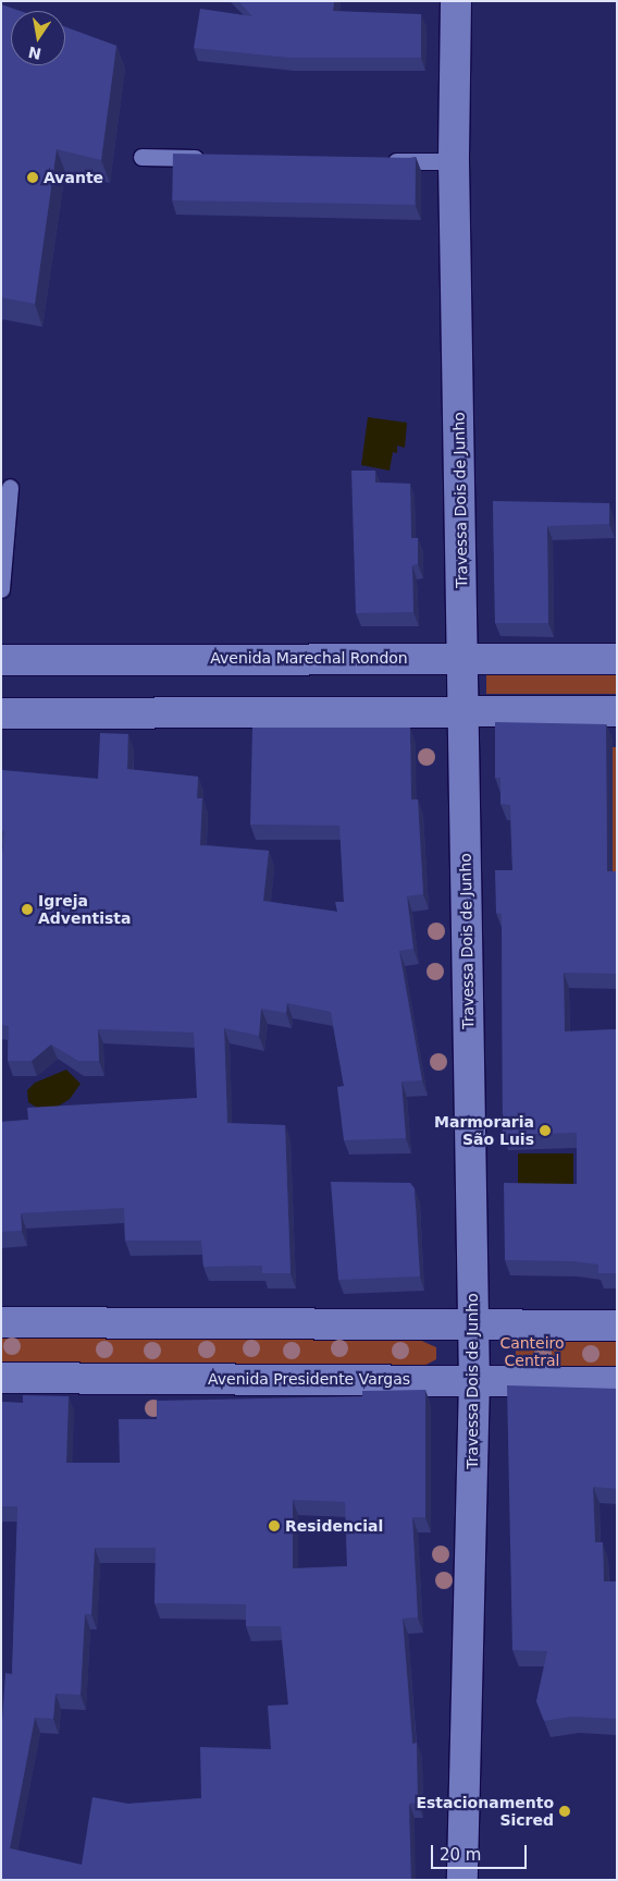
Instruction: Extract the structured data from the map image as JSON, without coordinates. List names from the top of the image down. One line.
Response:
{"streets":{"street":["Travessa Dois de Junho","Avenida Marechal Rondon","Avenida Presidente Vargas"]},"crossings":[["Travessa Dois de Junho","Avenida Marechal Rondon"],["Travessa Dois de Junho","Avenida Presidente Vargas"]],"parks":["Canteiro Central"],"places":["Avante","Igreja Adventista","Marmoraria São Luis","Residencial","Estacionamento Sicred"],"scale_bar":"20 m","north":"bottom"}
